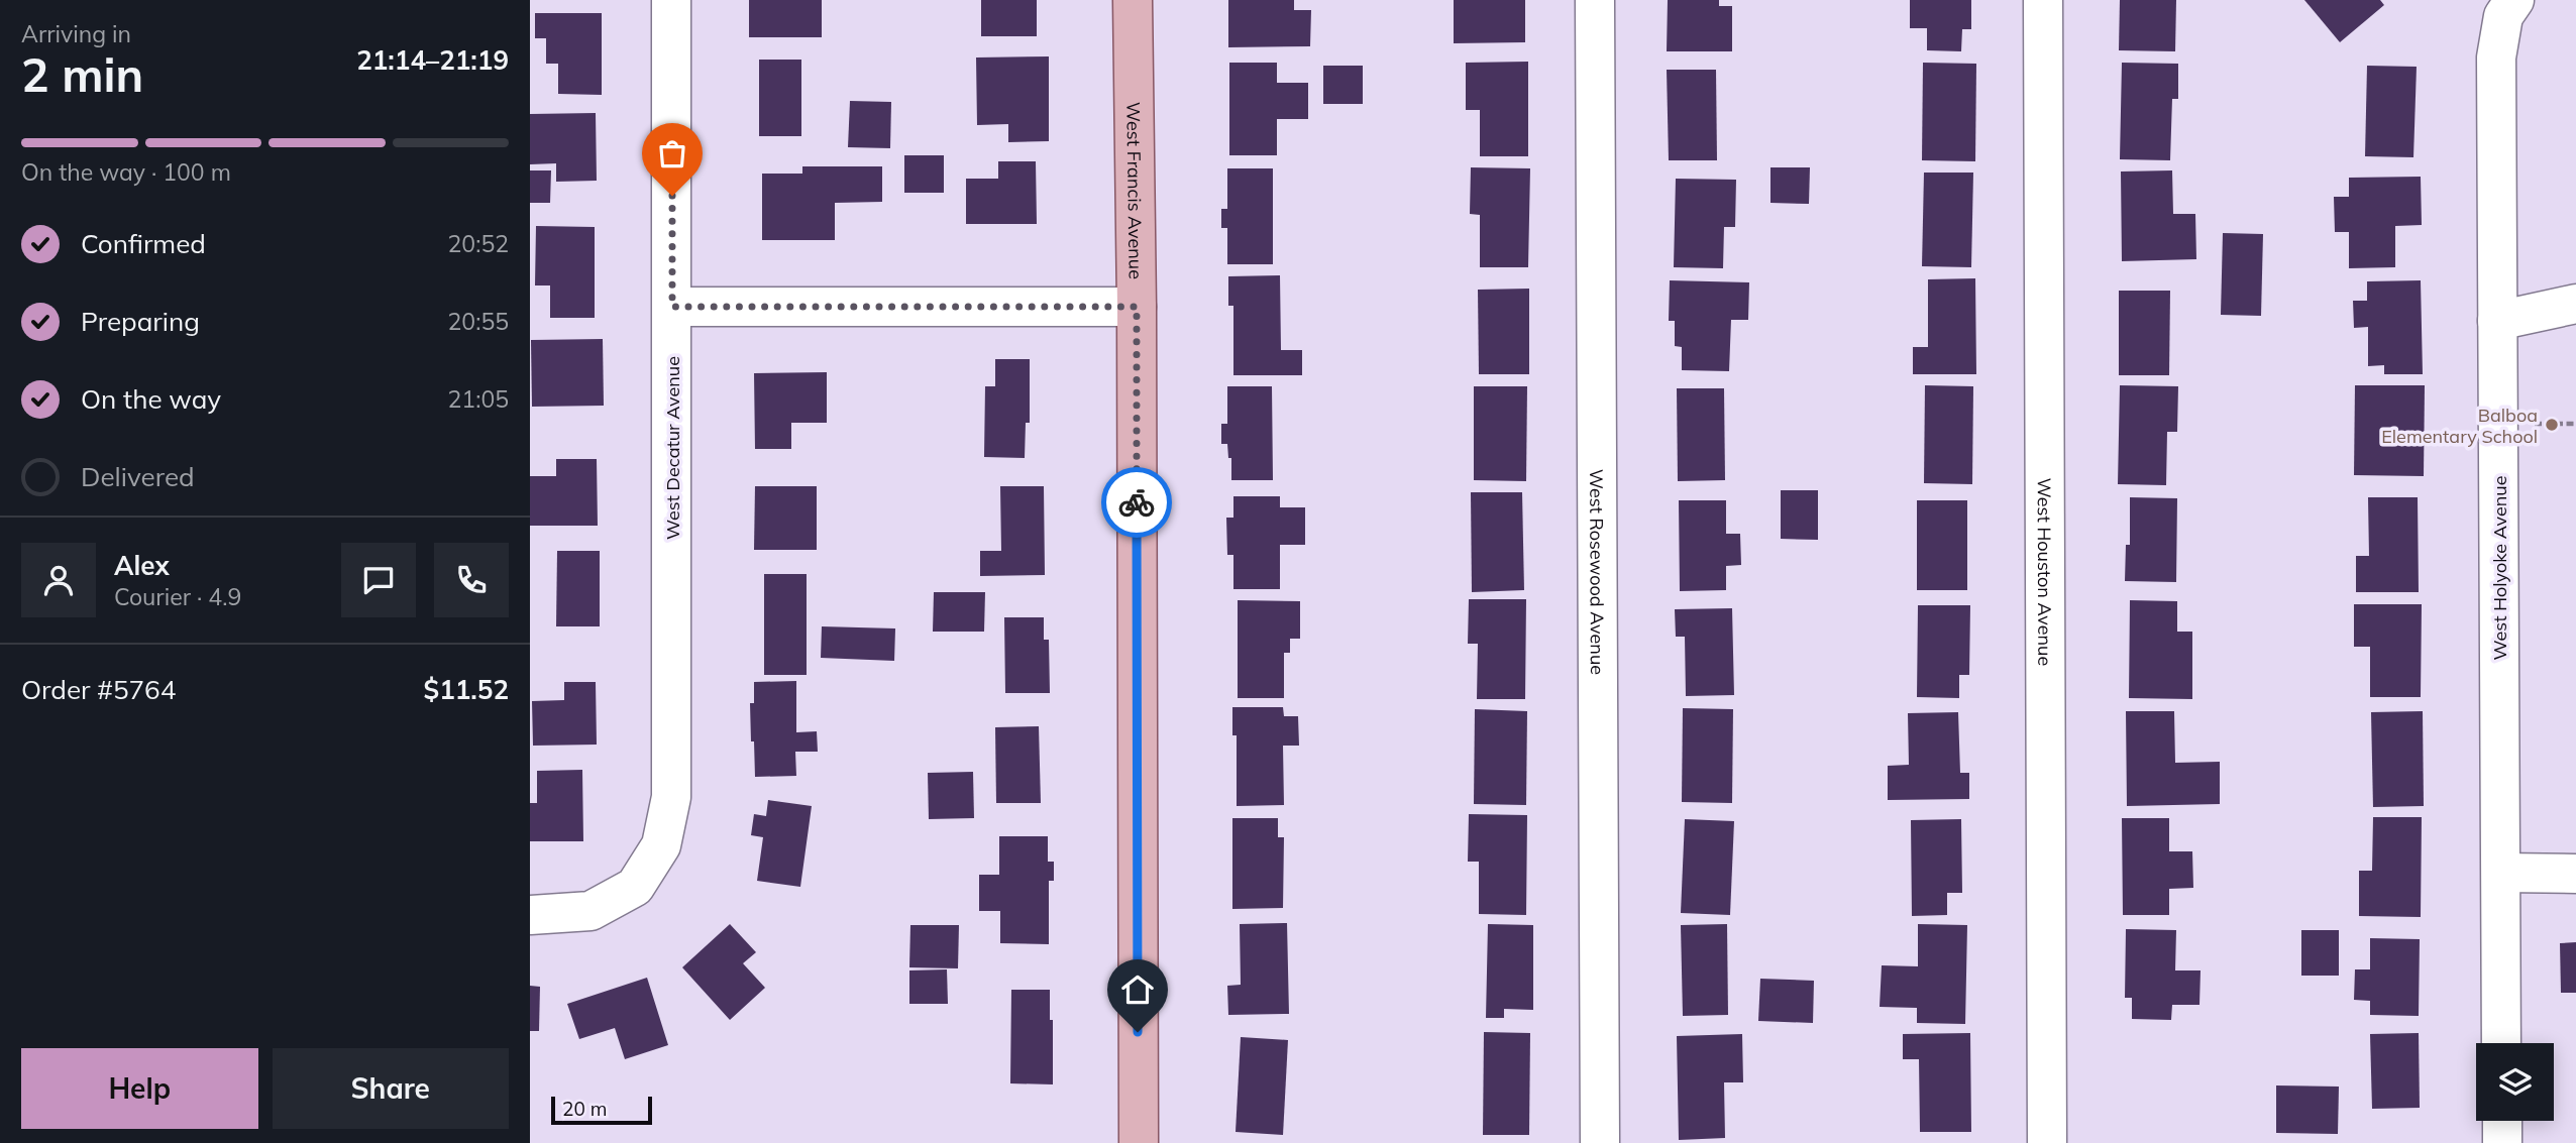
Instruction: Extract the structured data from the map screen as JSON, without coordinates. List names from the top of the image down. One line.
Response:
{"streets":{"main road":["West Francis Avenue"],"street":["West Decatur Avenue","West Holyoke Avenue","West Rosewood Avenue","West Houston Avenue"]},"places":["Balboa Elementary School"],"scale_bar":"20 m","page":{"heading":["2 min","Arriving in","21:14–21:19"],"panel":["Alex","Courier · 4.9","Order #5764","$11.52"],"bar":"On the way · 100 m","list":[["Confirmed","20:52"],["Preparing","20:55"],["On the way","21:05"],"Delivered"],"buttons":["Help","Share"],"scale":"20 m"}}
